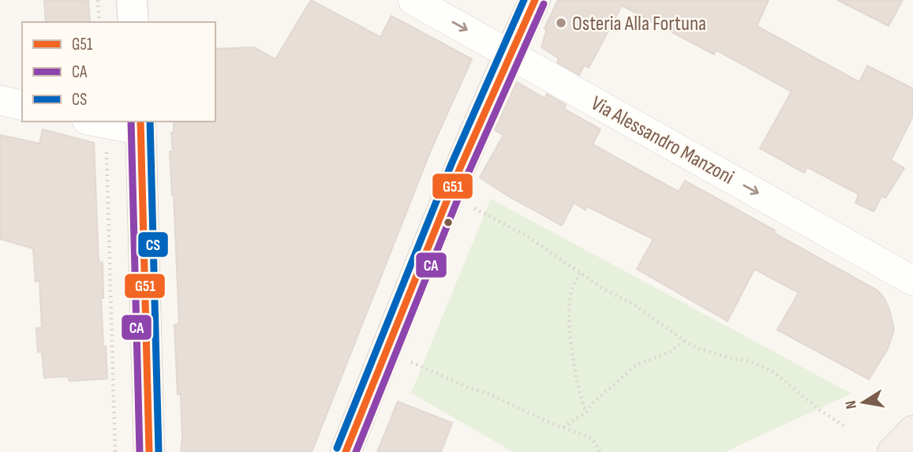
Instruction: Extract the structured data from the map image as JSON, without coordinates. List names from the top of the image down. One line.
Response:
{"streets":{"street":["Via Alessandro Manzoni"]},"one_way":["Via Alessandro Manzoni"],"places":["Osteria Alla Fortuna"],"lines":["transit line G51","transit line CS","transit line CA"],"legend":["G51","CA","CS"],"north":"left"}
